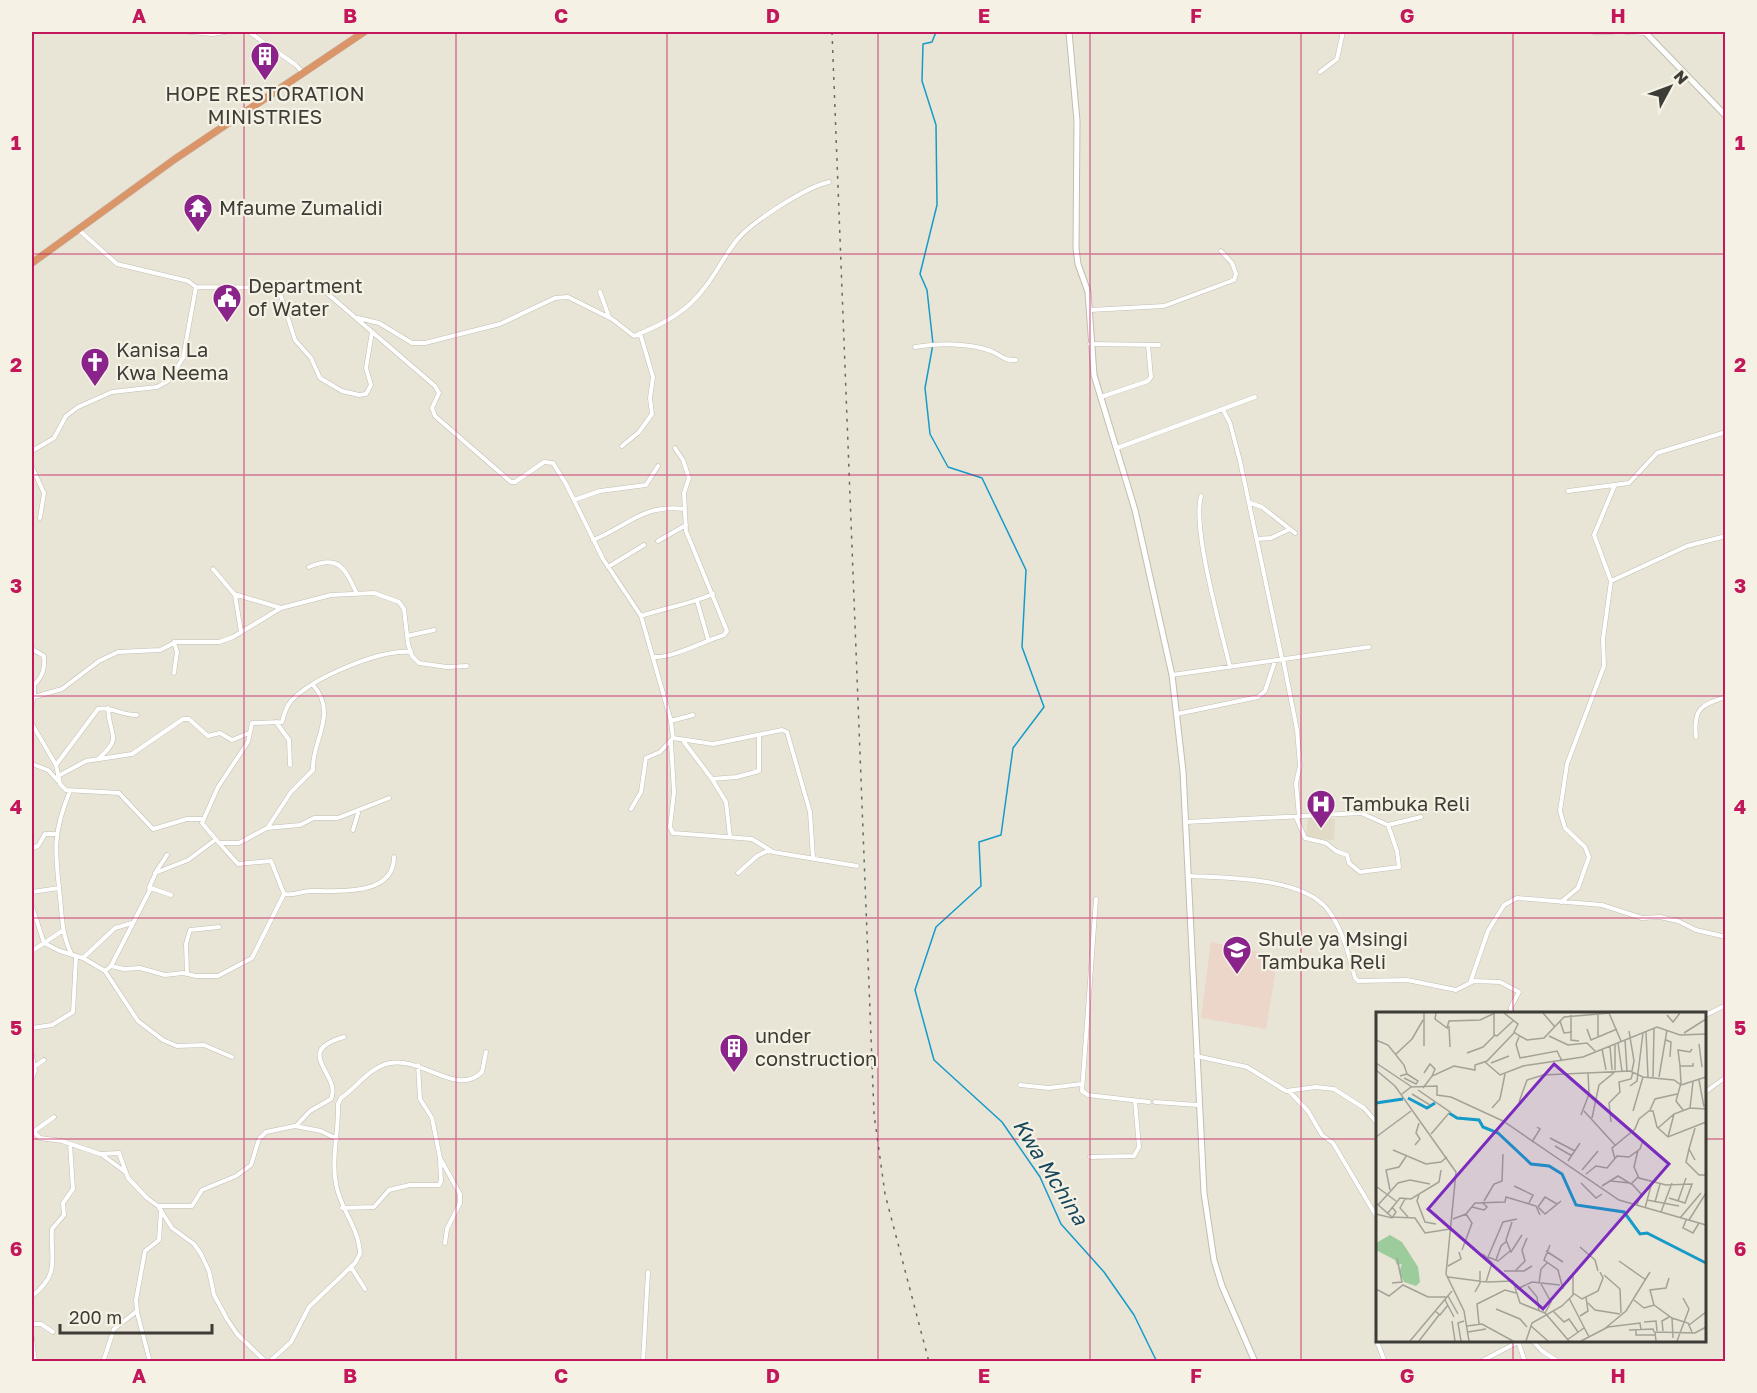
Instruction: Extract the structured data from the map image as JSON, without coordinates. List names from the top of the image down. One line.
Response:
{"water":["Kwa Mchina"],"places":{"building":["HOPE RESTORATION MINISTRIES","under construction"],"temple":["Mfaume Zumalidi"],"public building":["Department of Water"],"church":["Kanisa La Kwa Neema"],"hospital":["Tambuka Reli"],"school or university":["Shule ya Msingi Tambuka Reli"]},"scale_bar":"200 m","north":"top right","grid":{"columns":["A","B","C","D","E","F","G","H"],"rows":["1","2","3","4","5","6"]}}
